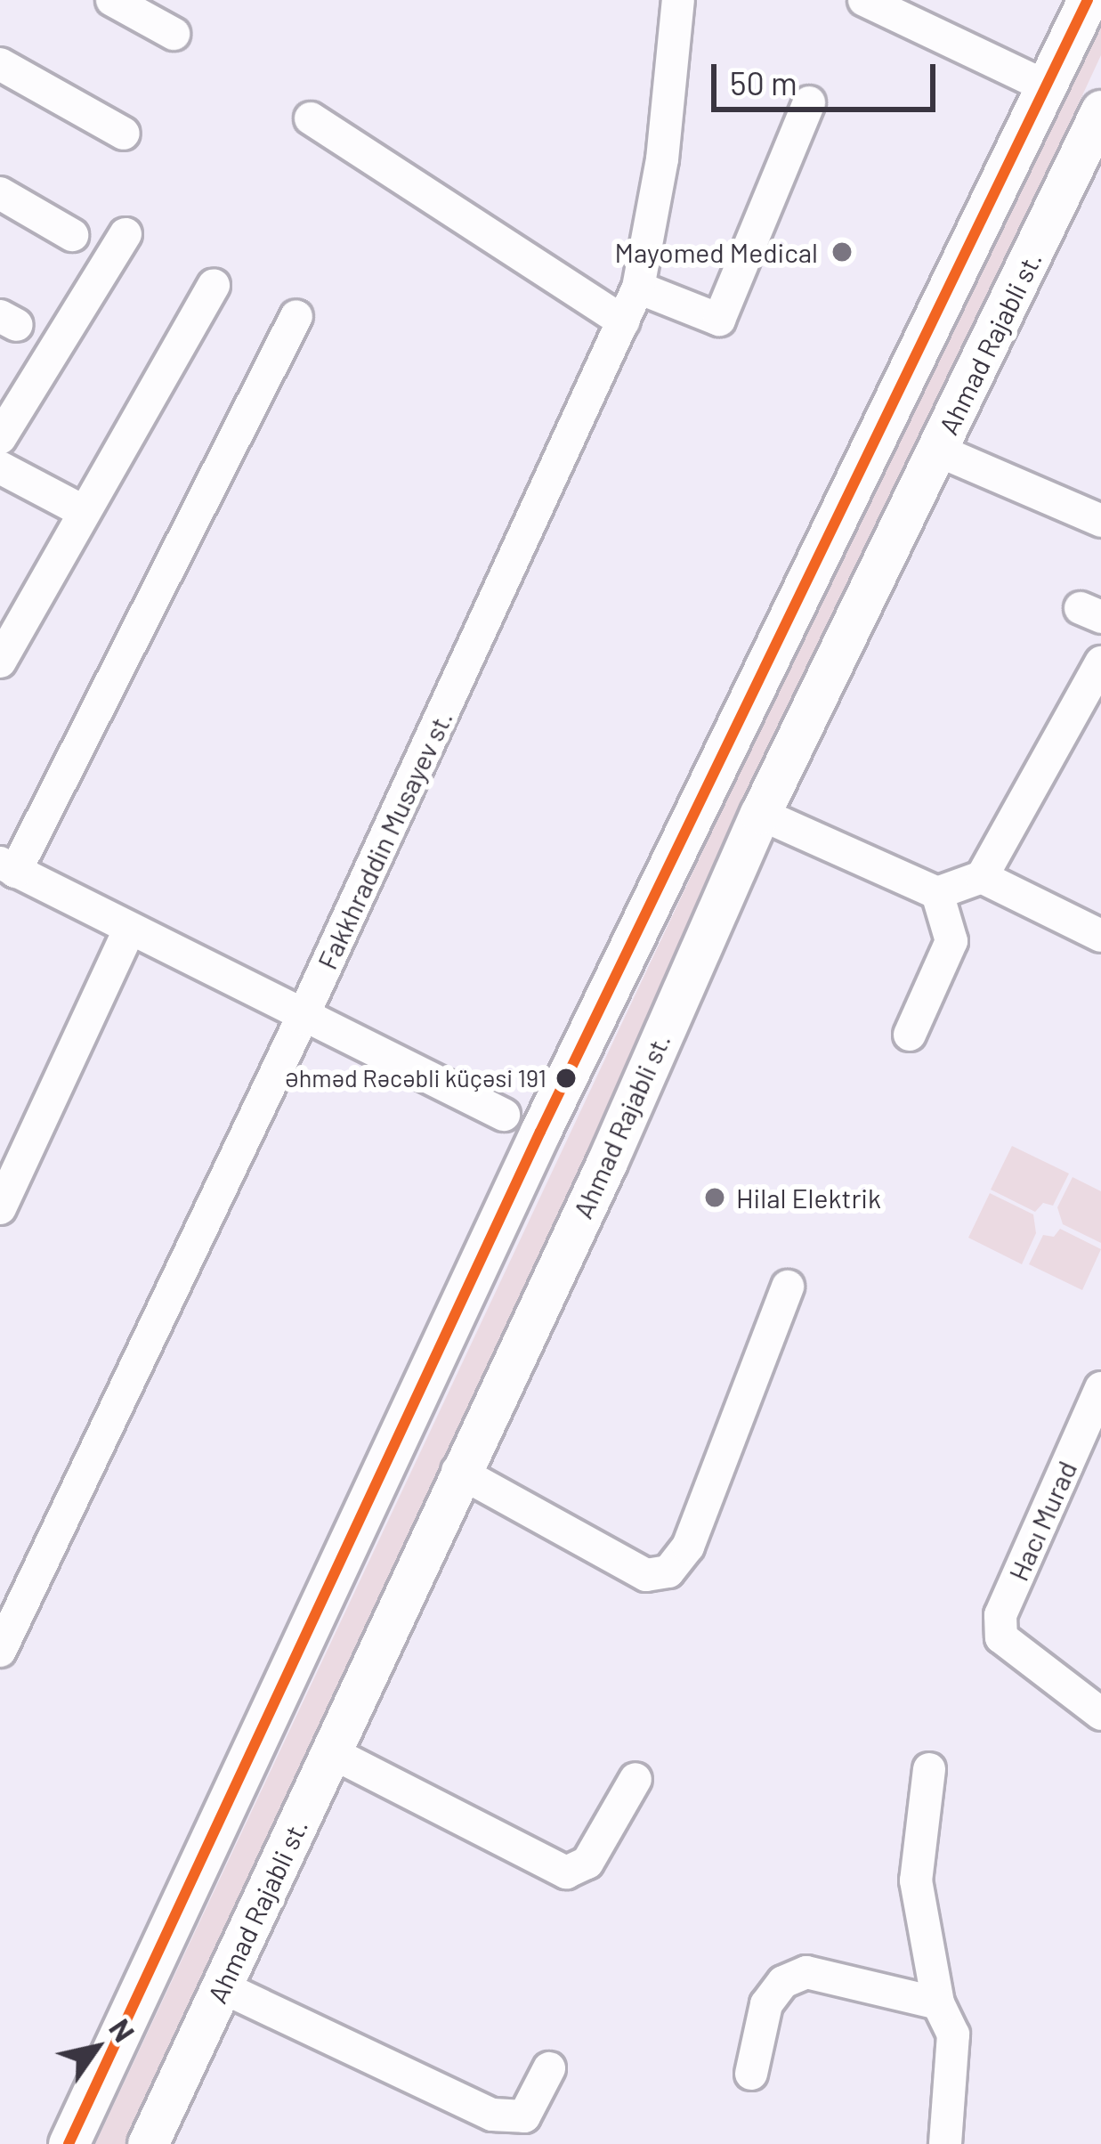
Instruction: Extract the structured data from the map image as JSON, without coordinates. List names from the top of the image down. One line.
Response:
{"streets":{"main road":["Ahmad Rajabli st."],"street":["Fakkhraddin Musayev st.","Hacı Murad"]},"places":["Mayomed Medical","Əhməd Rəcəbli küçəsi 191","Hilal Elektrik"],"scale_bar":"50 m","north":"top right"}
